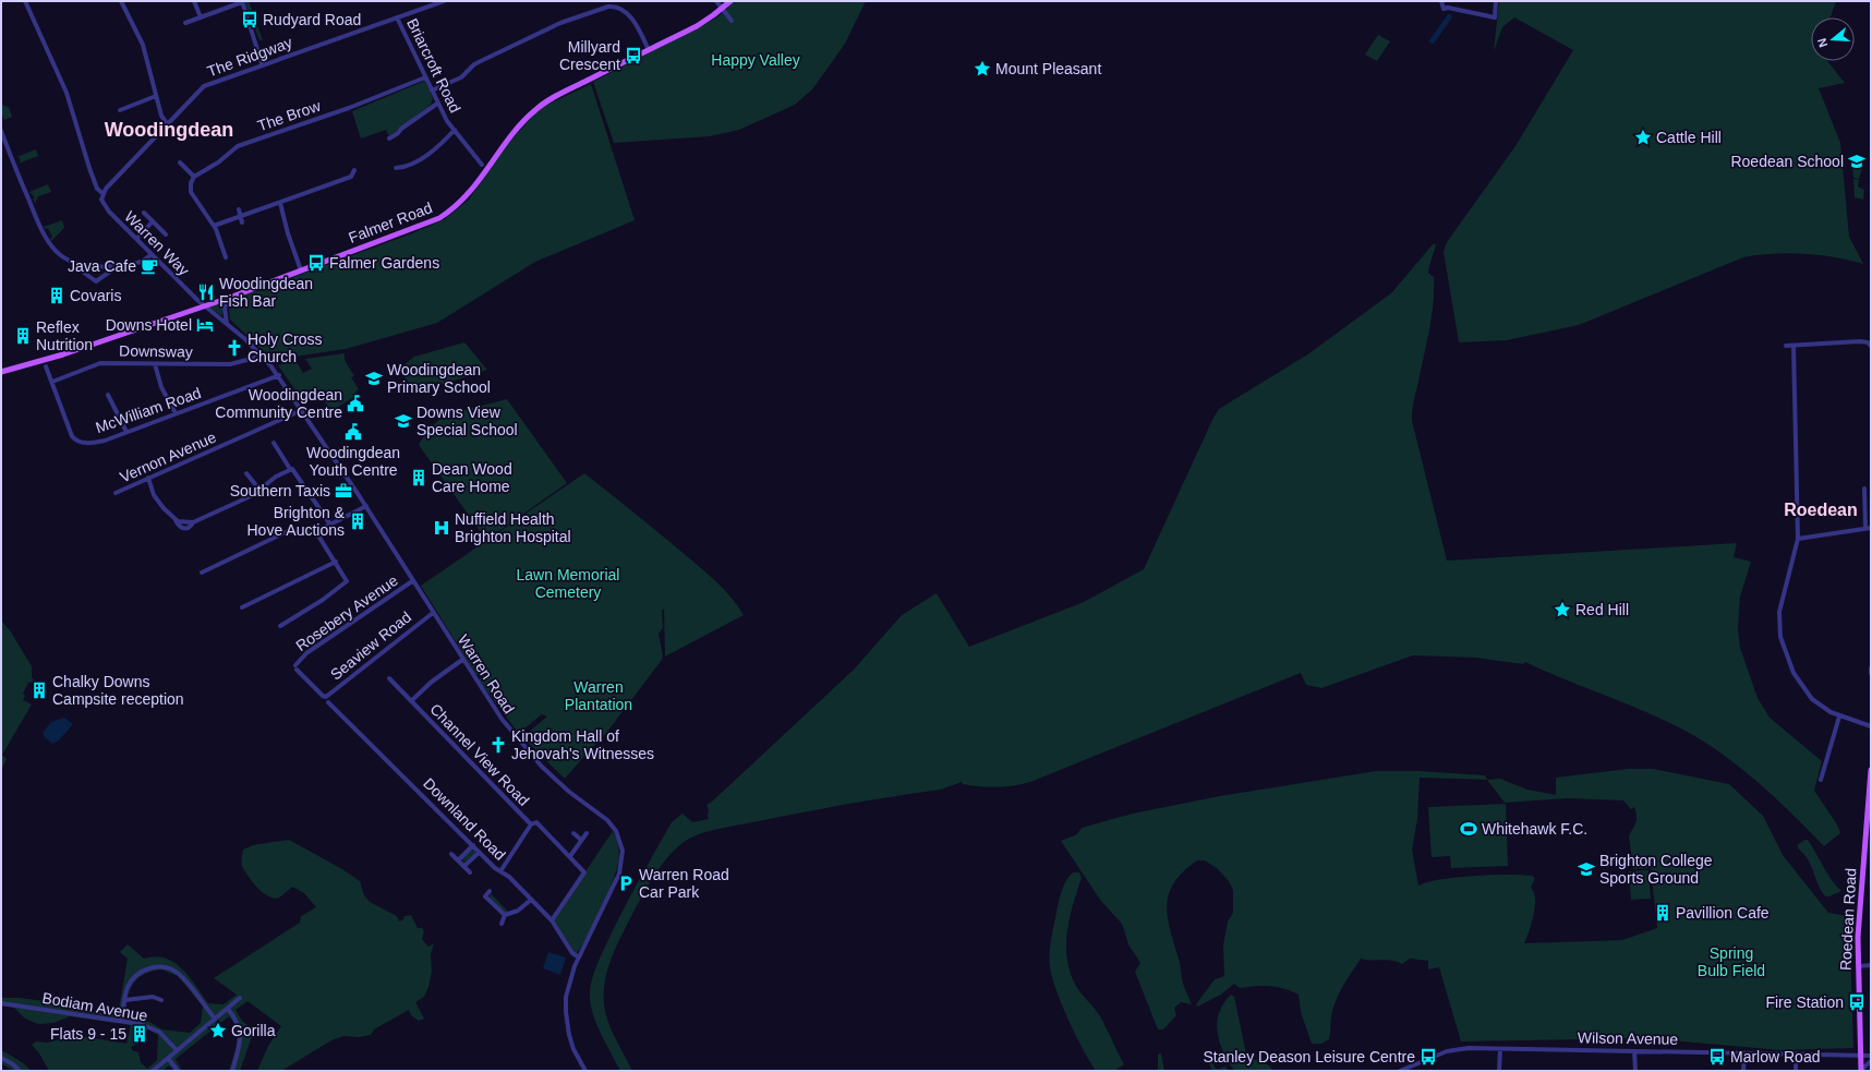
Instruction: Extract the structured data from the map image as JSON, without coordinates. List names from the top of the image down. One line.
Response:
{"streets":{"main road":["Falmer Road","Roedean Road"],"street":["The Ridgway","Briarcroft Road","The Brow","Warren Way","Downsway","McWilliam Road","Vernon Avenue","Rosebery Avenue","Seaview Road","Warren Road","Channel View Road","Downland Road","Bodiam Avenue","Wilson Avenue"]},"crossings":[["The Ridgway","Briarcroft Road"],["The Ridgway","Warren Way"],["Briarcroft Road","The Brow"],["Falmer Road","Warren Way"],["Falmer Road","Warren Road"],["Warren Way","Warren Road"],["Downsway","McWilliam Road"],["Downsway","Warren Road"],["McWilliam Road","Warren Road"],["Vernon Avenue","Warren Road"],["Rosebery Avenue","Seaview Road"],["Rosebery Avenue","Warren Road"],["Seaview Road","Warren Road"],["Warren Road","Channel View Road"],["Warren Road","Downland Road"],["Roedean Road","Wilson Avenue"]],"districts":["Woodingdean","Roedean"],"parks":["Happy Valley","Lawn Memorial Cemetery","Warren Plantation","Spring Bulb Field"],"places":{"bus stop":["Rudyard Road","Millyard Crescent","Falmer Gardens","Fire Station","Stanley Deason Leisure Centre","Marlow Road"],"place":["Mount Pleasant","Cattle Hill","Red Hill","Gorilla"],"school or university":["Roedean School","Woodingdean Primary School","Downs View Special School","Brighton College Sports Ground"],"cafe":["Java Cafe"],"restaurant":["Woodingdean Fish Bar"],"building":["Covaris","Reflex Nutrition","Dean Wood Care Home","Brighton & Hove Auctions","Chalky Downs Campsite reception","Pavillion Cafe","Flats 9 - 15"],"hotel":["Downs Hotel"],"church":["Holy Cross Church","Kingdom Hall of Jehovah's Witnesses"],"public building":["Woodingdean Community Centre","Woodingdean Youth Centre"],"office":["Southern Taxis"],"hospital":["Nuffield Health Brighton Hospital"],"sports":["Whitehawk F.C."],"parking":["Warren Road Car Park"]},"north":"left"}
